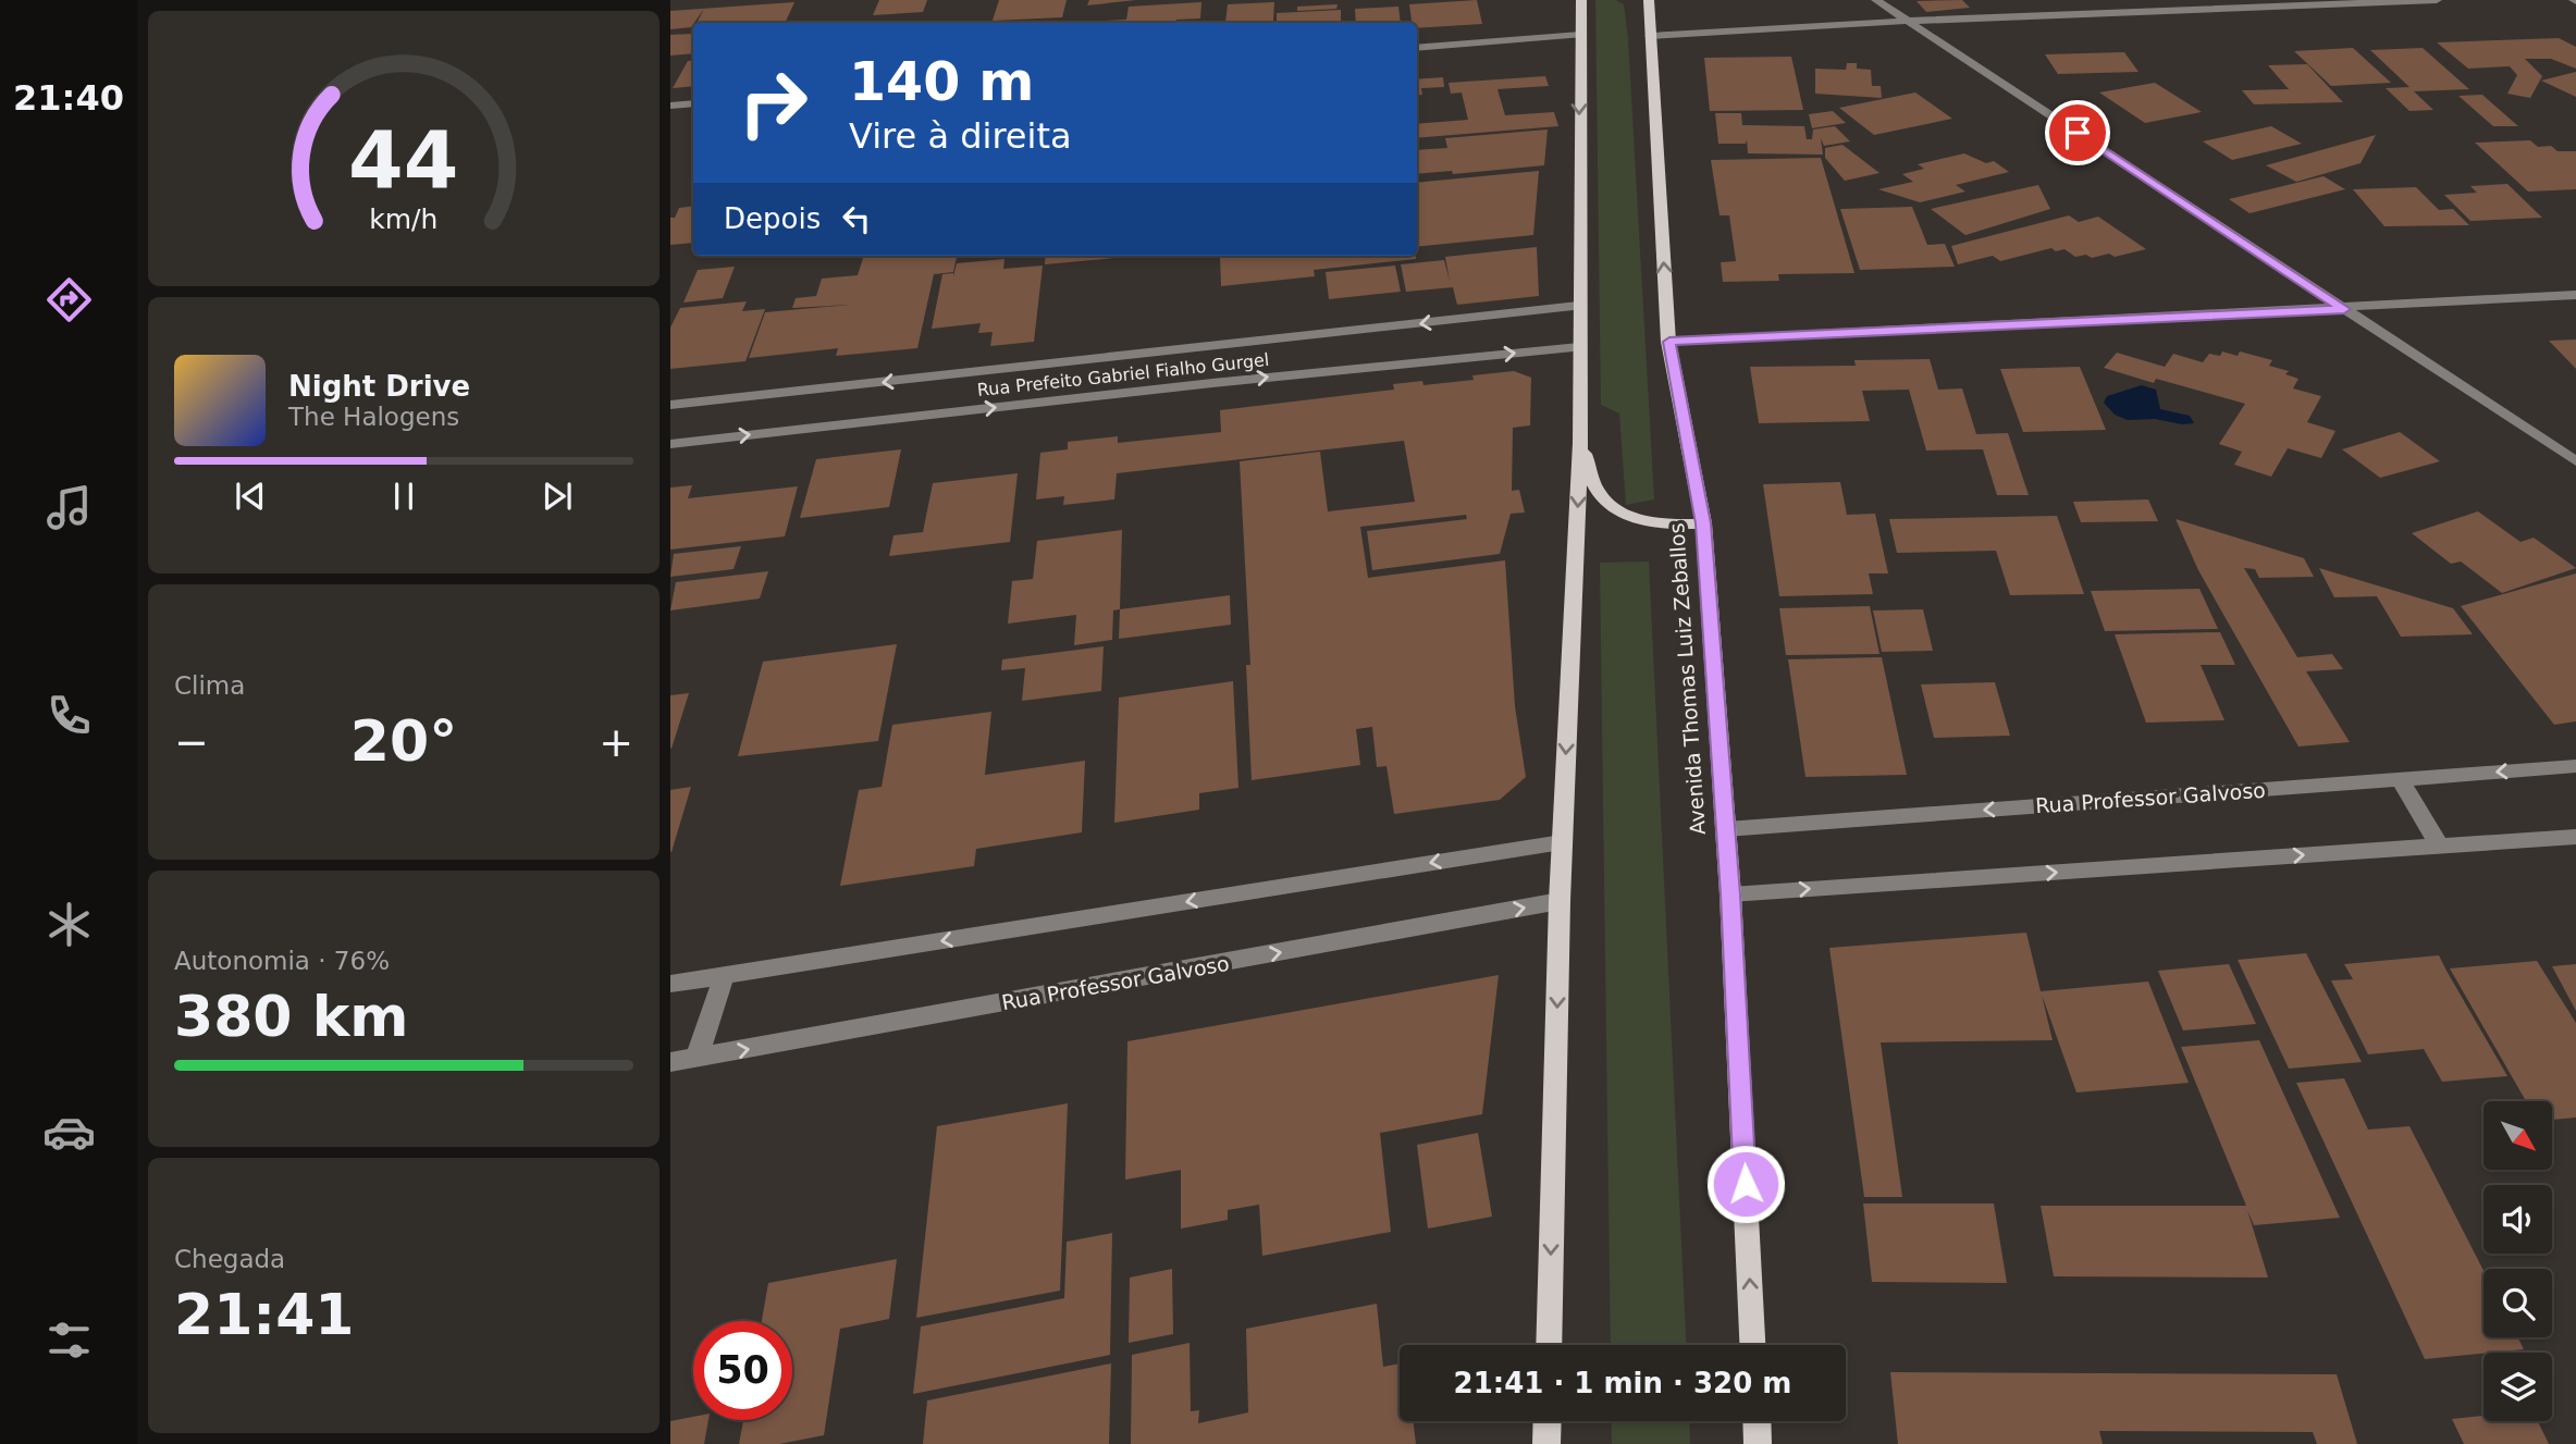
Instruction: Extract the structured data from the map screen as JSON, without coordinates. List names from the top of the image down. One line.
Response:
{"streets":{"main road":["Avenida Thomas Luiz Zeballos"],"street":["Rua Prefeito Gabriel Fialho Gurgel","Rua Professor Galvoso"]},"crossings":[["Avenida Thomas Luiz Zeballos","Rua Professor Galvoso"]],"north":"bottom right","page":{"tabs":"21:40","turn":["140 m","Vire à direita"],"then":"Depois","song":["Night Drive","The Halogens"],"tile":["Clima",["Autonomia · 76%","380 km"],["Chegada","21:41"]],"heat":["−","20°","+"],"limit":"50","trip":"21:41 · 1 min · 320 m","gauge":["44","km/h"]}}
